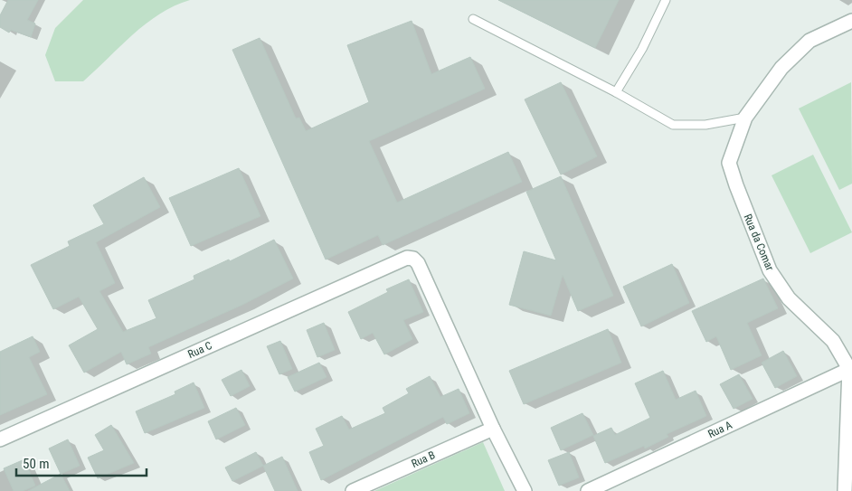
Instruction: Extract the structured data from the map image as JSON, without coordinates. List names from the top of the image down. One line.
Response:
{"streets":{"street":["Rua da Comar","Rua C","Rua A","Rua B"]},"crossings":[["Rua da Comar","Rua A"],["Rua C","Rua B"]],"scale_bar":"50 m"}
